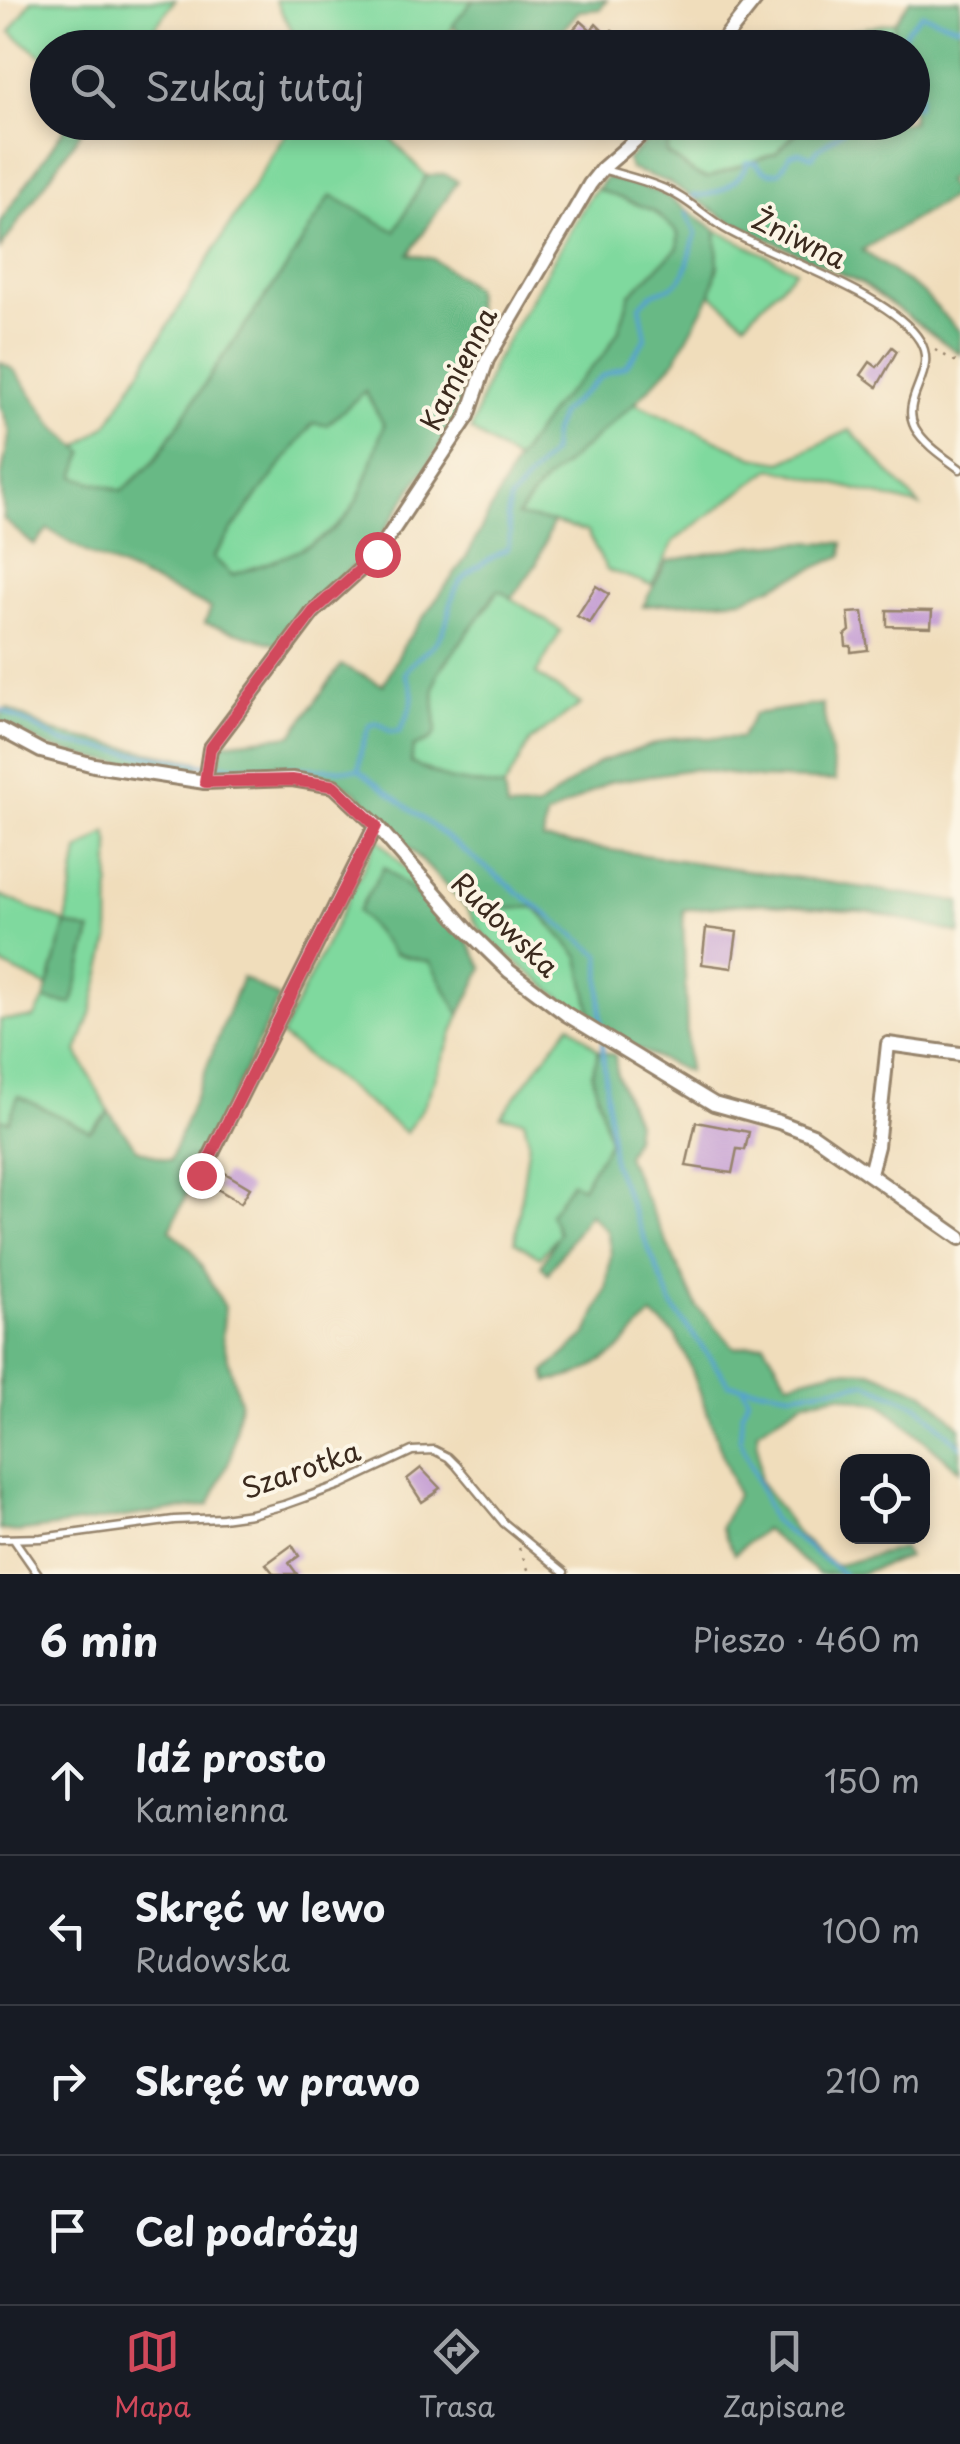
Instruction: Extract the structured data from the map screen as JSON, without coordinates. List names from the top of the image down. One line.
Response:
{"streets":{"street":["Kamienna","Rudowska"],"lane":["Żniwna","Szarotka"]},"crossings":[["Żniwna","Kamienna"],["Kamienna","Rudowska"]],"page":{"search":"Szukaj tutaj","heading":["6 min","Pieszo · 460 m"],"list":[["Idź prosto","Kamienna","150 m"],["Skręć w lewo","Rudowska","100 m"],["Skręć w prawo","210 m"],"Cel podróży"],"nav":["Mapa","Trasa","Zapisane"]}}
